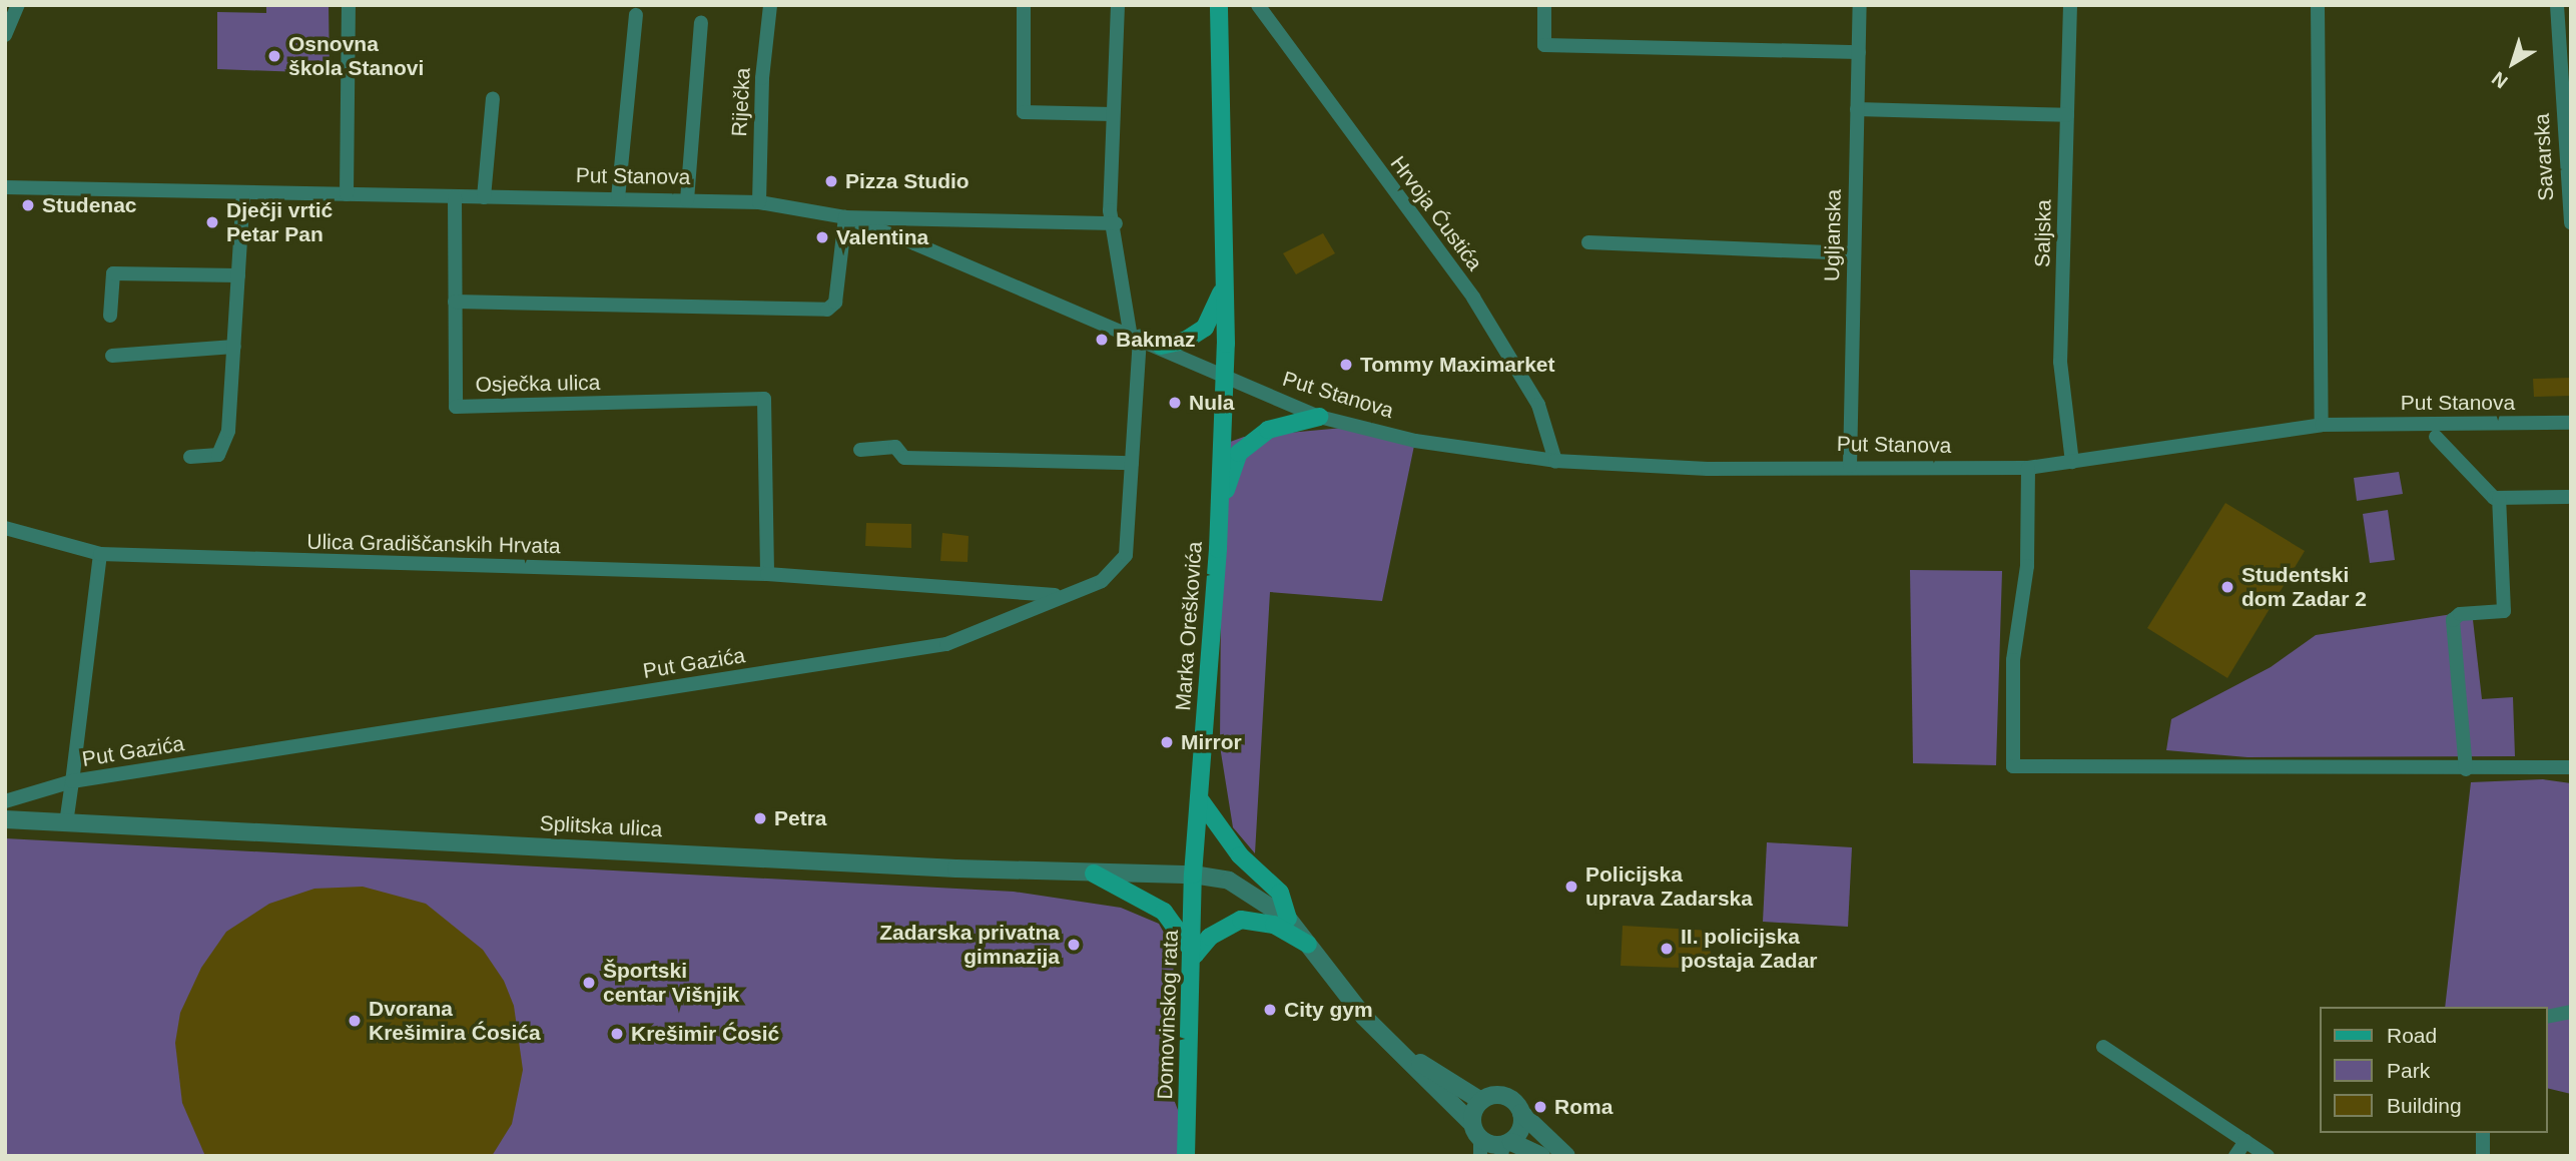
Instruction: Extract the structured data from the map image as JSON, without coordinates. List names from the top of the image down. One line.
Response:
{"streets":{"main road":["Marka Oreškovića","Domovinskog rata"],"street":["Riječka","Savarska","Put Stanova","Hrvoja Ćustića","Saljska","Ugljanska","Osječka ulica","Ulica Gradiščanskih Hrvata","Put Gazića","Splitska ulica"]},"crossings":[["Riječka","Put Stanova"],["Put Stanova","Hrvoja Ćustića"],["Put Stanova","Saljska"],["Put Stanova","Ugljanska"],["Put Stanova","Osječka ulica"],["Put Stanova","Marka Oreškovića"],["Put Stanova","Put Gazića"],["Osječka ulica","Ulica Gradiščanskih Hrvata"],["Ulica Gradiščanskih Hrvata","Put Gazića"],["Marka Oreškovića","Splitska ulica"],["Marka Oreškovića","Domovinskog rata"],["Put Gazića","Splitska ulica"],["Splitska ulica","Domovinskog rata"]],"places":["Osnovna škola Stanovi","Pizza Studio","Studenac","Dječji vrtić Petar Pan","Valentina","Bakmaz","Tommy Maximarket","Nula","Studentski dom Zadar 2","Mirror","Petra","Policijska uprava Zadarska","Zadarska privatna gimnazija","II. policijska postaja Zadar","Športski centar Višnjik","City gym","Dvorana Krešimira Ćosića","Krešimir Ćosić","Roma"],"legend":["Road","Park","Building"],"north":"bottom left"}
